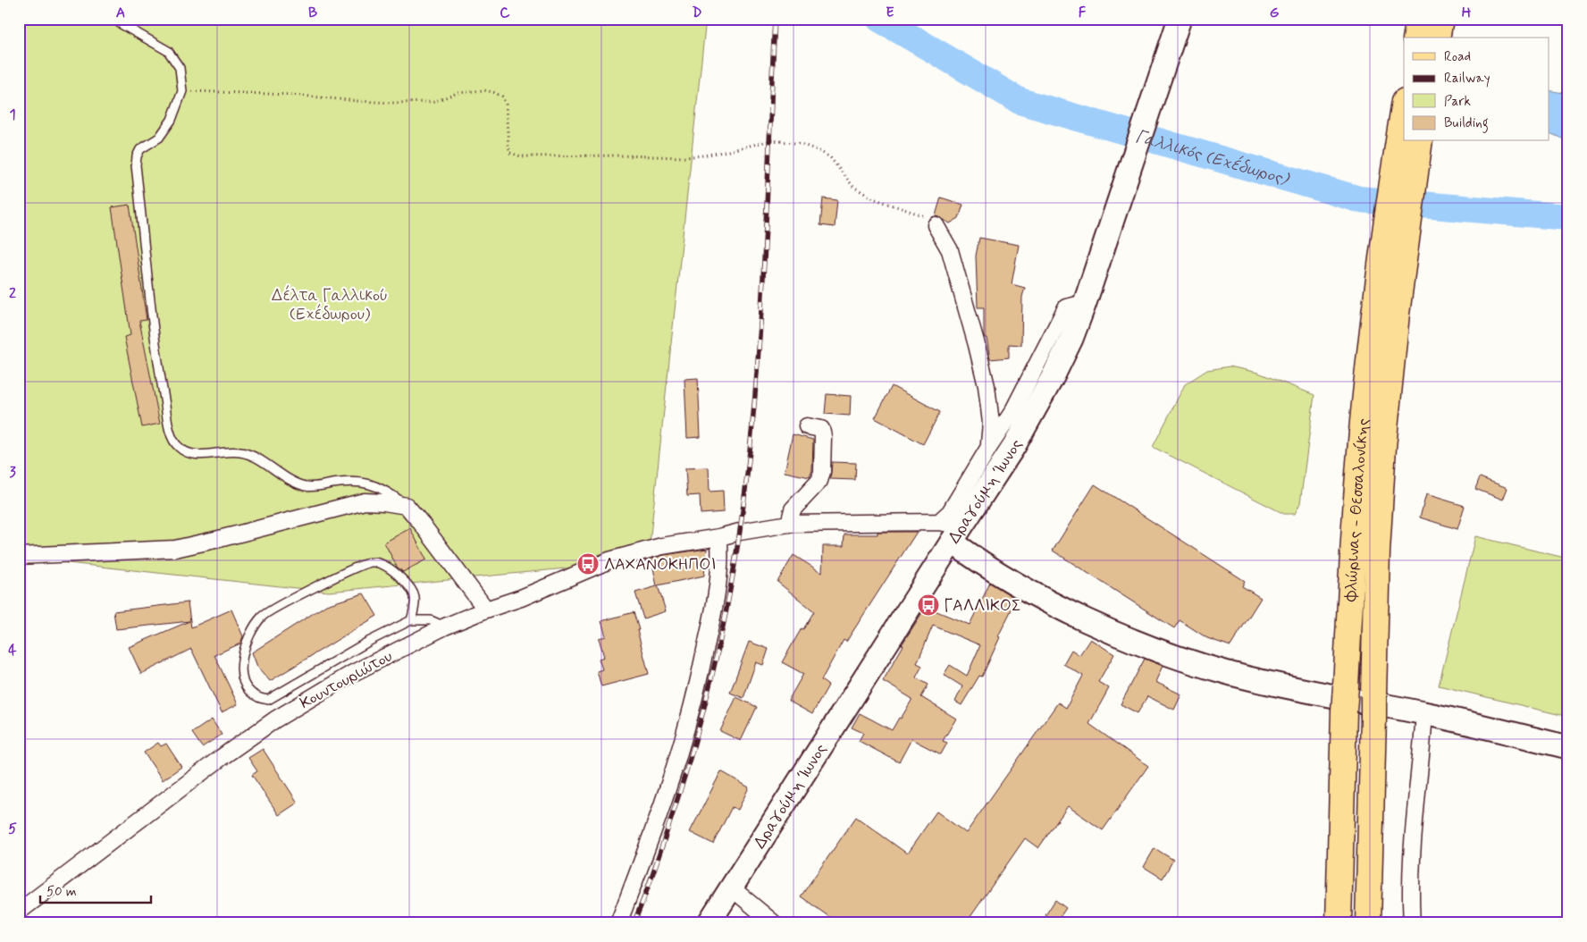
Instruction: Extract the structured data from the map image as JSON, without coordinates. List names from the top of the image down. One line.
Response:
{"streets":{"main road":["Δραγούμη Ίωνος","Φλώρινας - Θεσσαλονίκης"],"street":["Κουντουριώτου"]},"crossings":[["Δραγούμη Ίωνος","Κουντουριώτου"]],"water":["Γαλλικός (Εχέδωρος)"],"parks":["Δέλτα Γαλλικού (Εχέδωρου)"],"places":{"bus stop":["ΛΑΧΑΝΟΚΗΠΟΙ","ΓΑΛΛΙΚΟΣ"]},"legend":["Road","Railway","Park","Building"],"scale_bar":"50 m","grid":{"columns":["A","B","C","D","E","F","G","H"],"rows":["1","2","3","4","5"]}}
